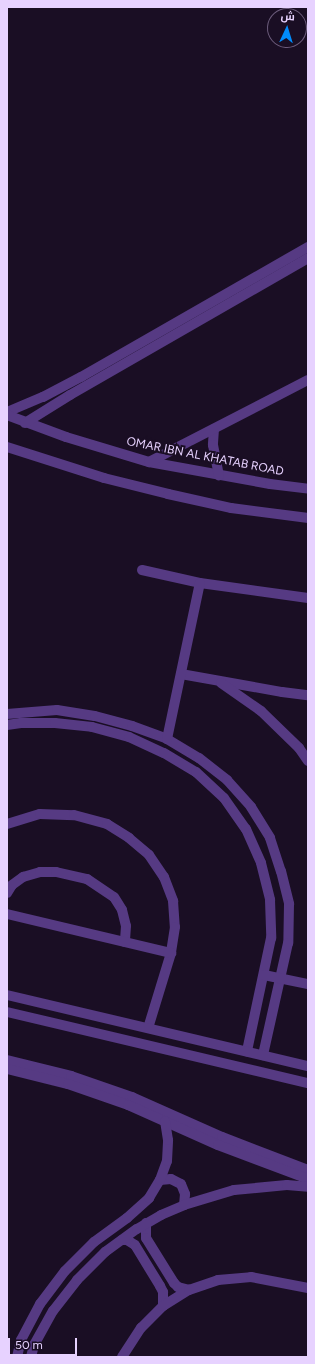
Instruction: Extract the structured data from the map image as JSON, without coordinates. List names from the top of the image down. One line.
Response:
{"streets":{"street":["OMAR IBN AL KHATAB ROAD"]},"scale_bar":"50 m","north":"top"}
